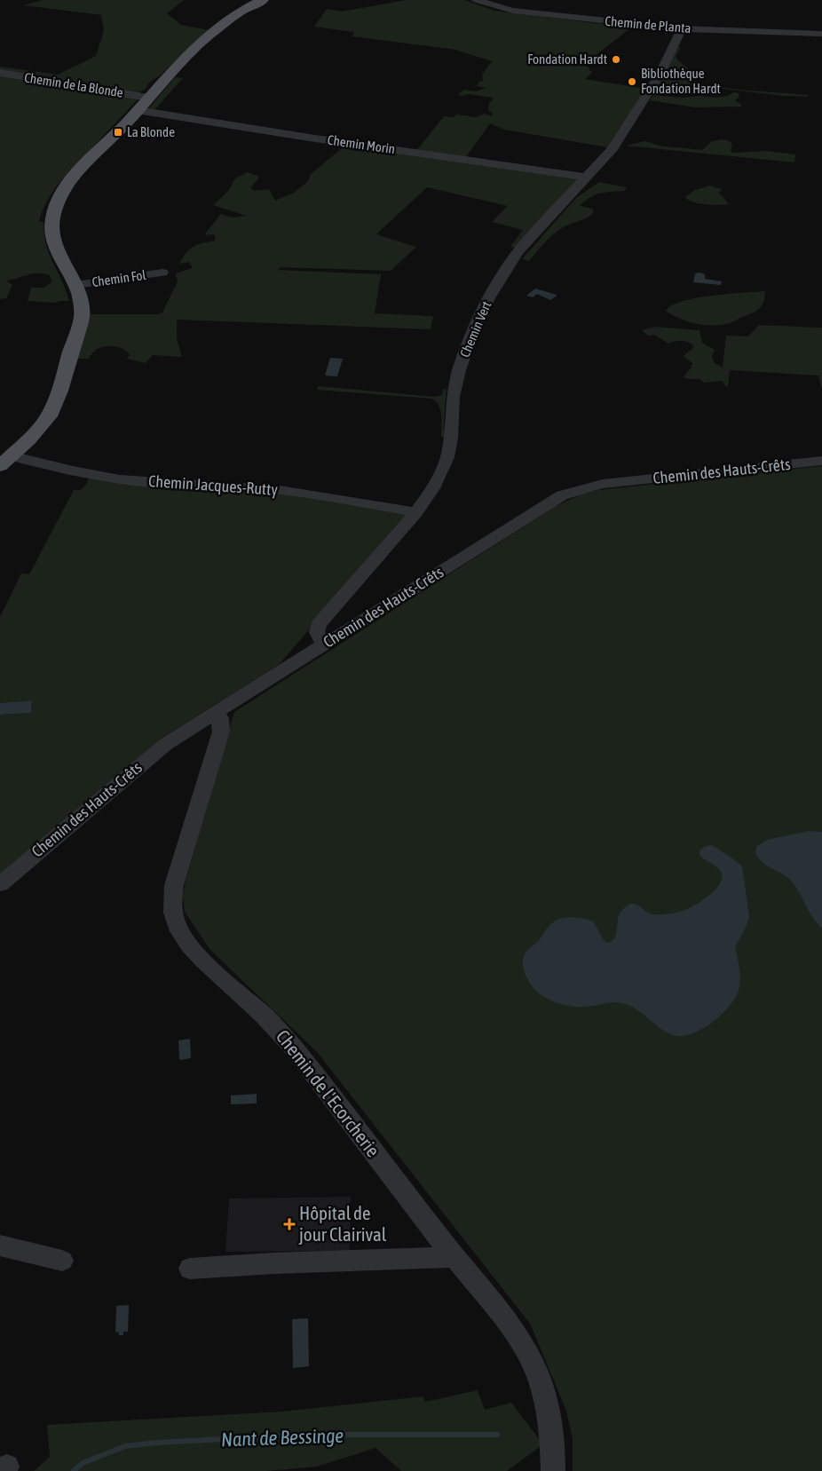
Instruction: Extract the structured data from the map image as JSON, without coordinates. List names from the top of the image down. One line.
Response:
{"streets":{"street":["Chemin de Planta","Chemin de la Blonde","Chemin Morin","Chemin Fol","Chemin Vert","Chemin des Hauts-Crêts","Chemin Jacques-Rutty","Chemin de l'Ecorcherie"]},"crossings":[["Chemin de Planta","Chemin Vert"],["Chemin Morin","Chemin Vert"],["Chemin Vert","Chemin des Hauts-Crêts"],["Chemin Vert","Chemin Jacques-Rutty"],["Chemin des Hauts-Crêts","Chemin de l'Ecorcherie"]],"water":["Nant de Bessinge"],"places":{"other":["Fondation Hardt","Bibliothèque Fondation Hardt"],"transit":["La Blonde"],"health":["Hôpital de jour Clairival"]}}
